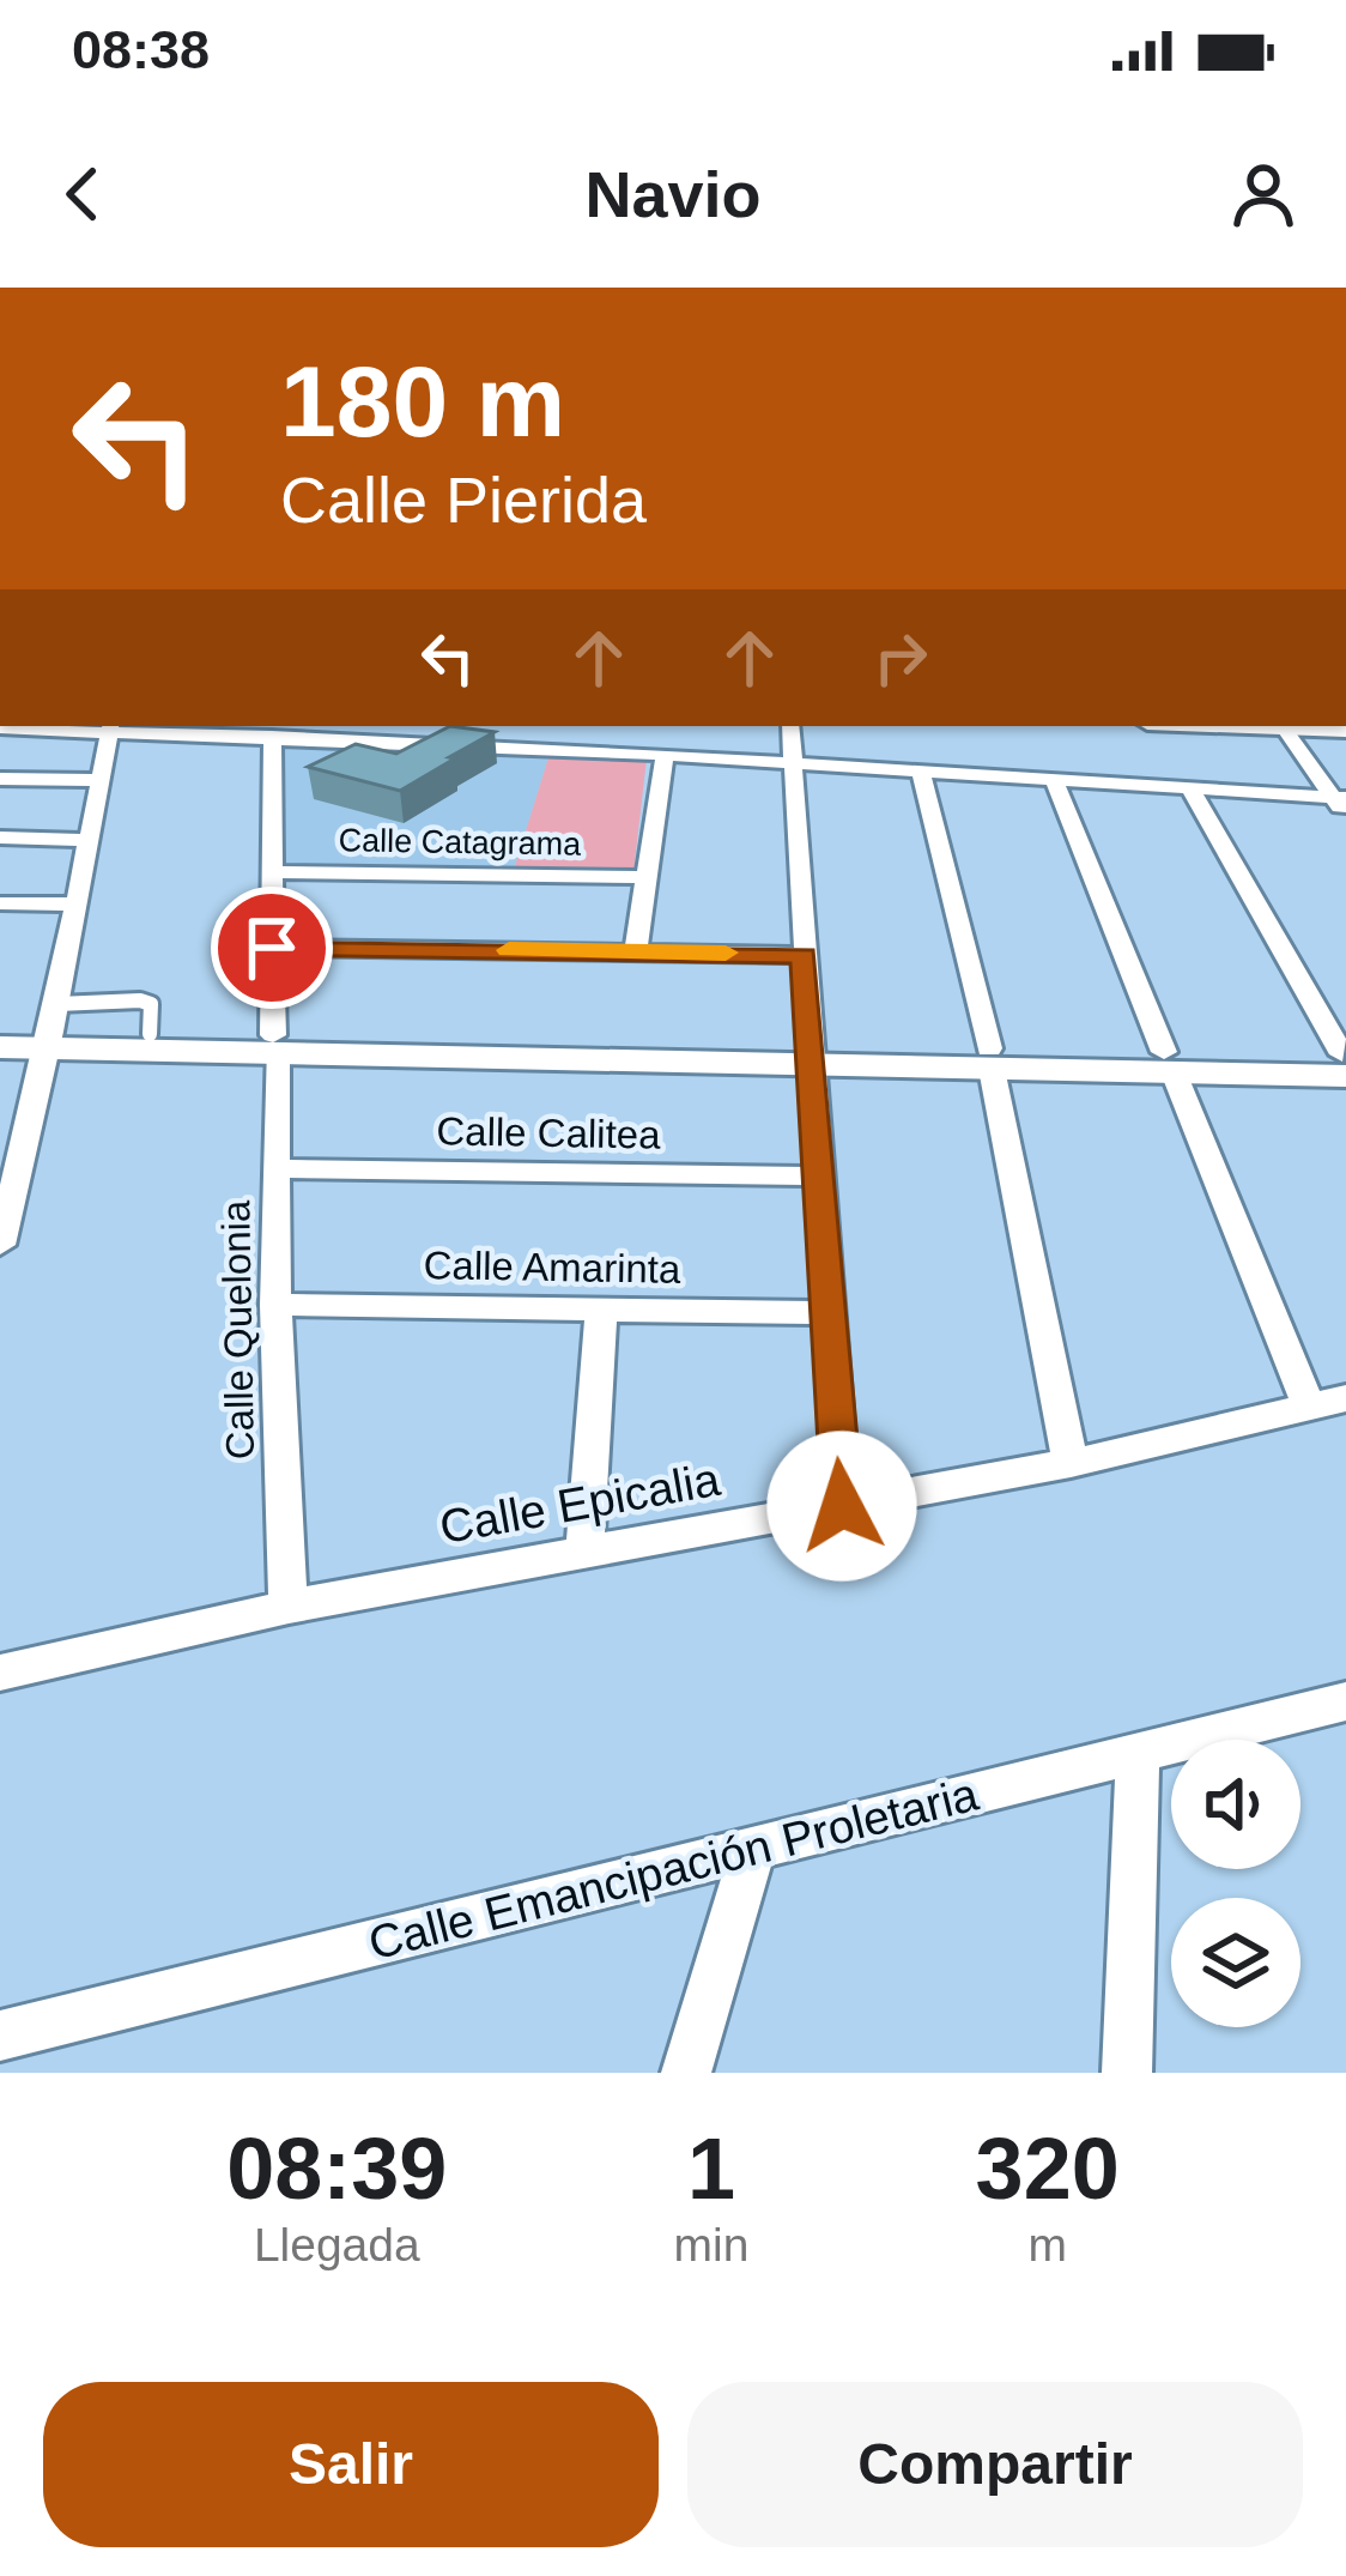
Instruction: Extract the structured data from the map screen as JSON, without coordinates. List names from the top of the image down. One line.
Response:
{"streets":{"street":["Calle Catagrama","Calle Calitea","Calle Amarinta","Calle Quelonia","Calle Epicalia","Calle Emancipación Proletaria"]},"crossings":[["Calle Catagrama","Calle Quelonia"],["Calle Calitea","Calle Quelonia"],["Calle Amarinta","Calle Quelonia"],["Calle Quelonia","Calle Epicalia"]],"page":{"status":"08:38","header":"Navio","turn":["180 m","Calle Pierida"],"eta":["08:39","Llegada","1","min","320","m"],"buttons":["Salir","Compartir"]}}
